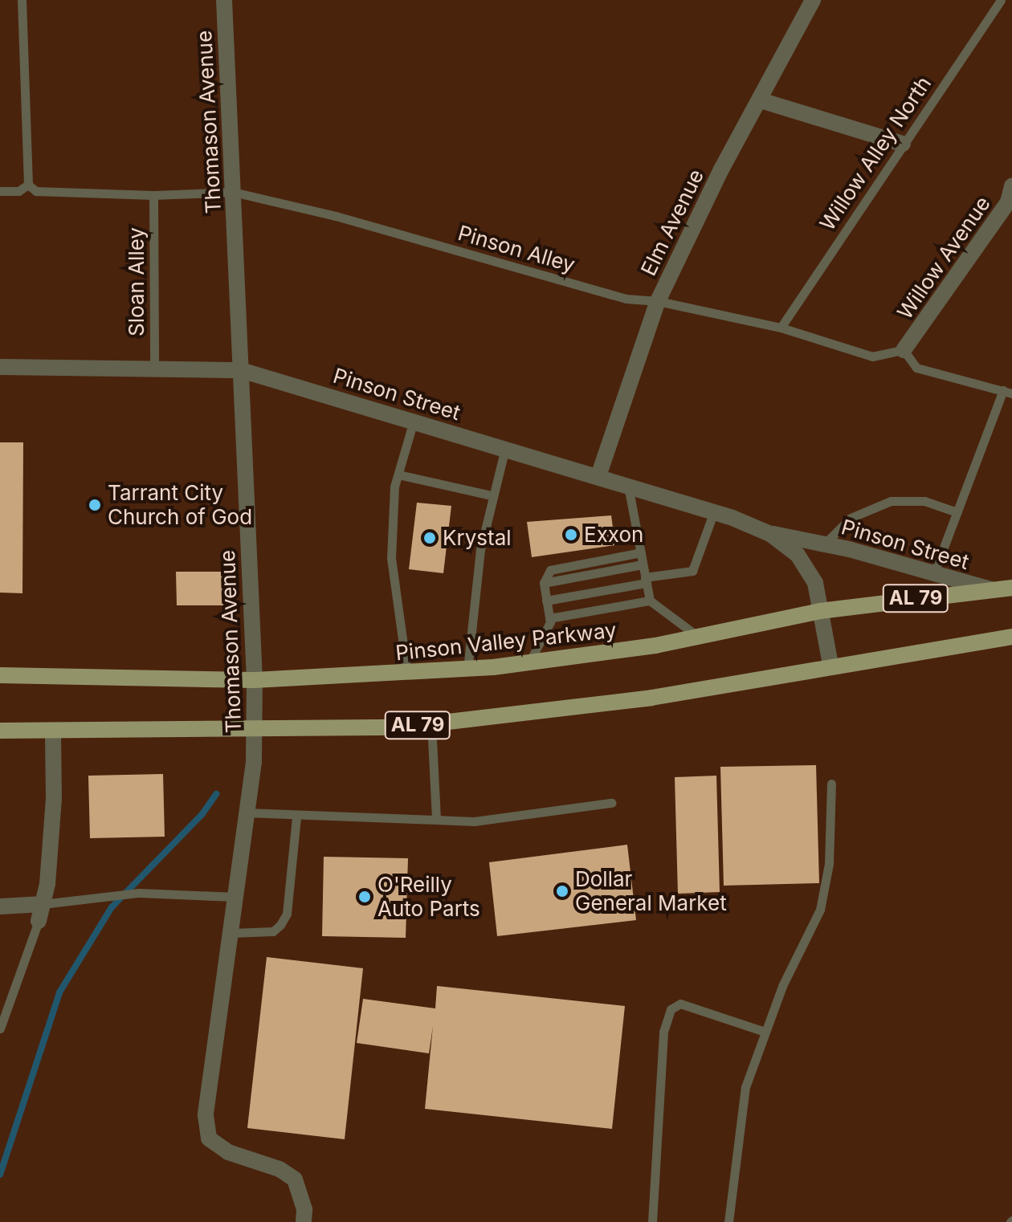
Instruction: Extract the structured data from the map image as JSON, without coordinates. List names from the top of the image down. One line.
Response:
{"streets":{"main road":["AL 79","Pinson Valley Parkway"],"street":["Thomason Avenue","Elm Avenue","Willow Avenue","Pinson Street"],"lane":["Willow Alley North","Pinson Alley","Sloan Alley"]},"crossings":[["Thomason Avenue","Pinson Alley"],["Thomason Avenue","Pinson Street"],["Thomason Avenue","AL 79"],["Thomason Avenue","Pinson Valley Parkway"],["Willow Alley North","Pinson Alley"],["Elm Avenue","Pinson Alley"],["Elm Avenue","Pinson Street"],["Pinson Alley","Willow Avenue"],["Pinson Alley","Sloan Alley"],["Sloan Alley","Pinson Street"],["Pinson Street","AL 79"],["Pinson Street","Pinson Valley Parkway"]],"places":["Tarrant City Church of God","Exxon","Krystal","Dollar General Market","O'Reilly Auto Parts"]}
